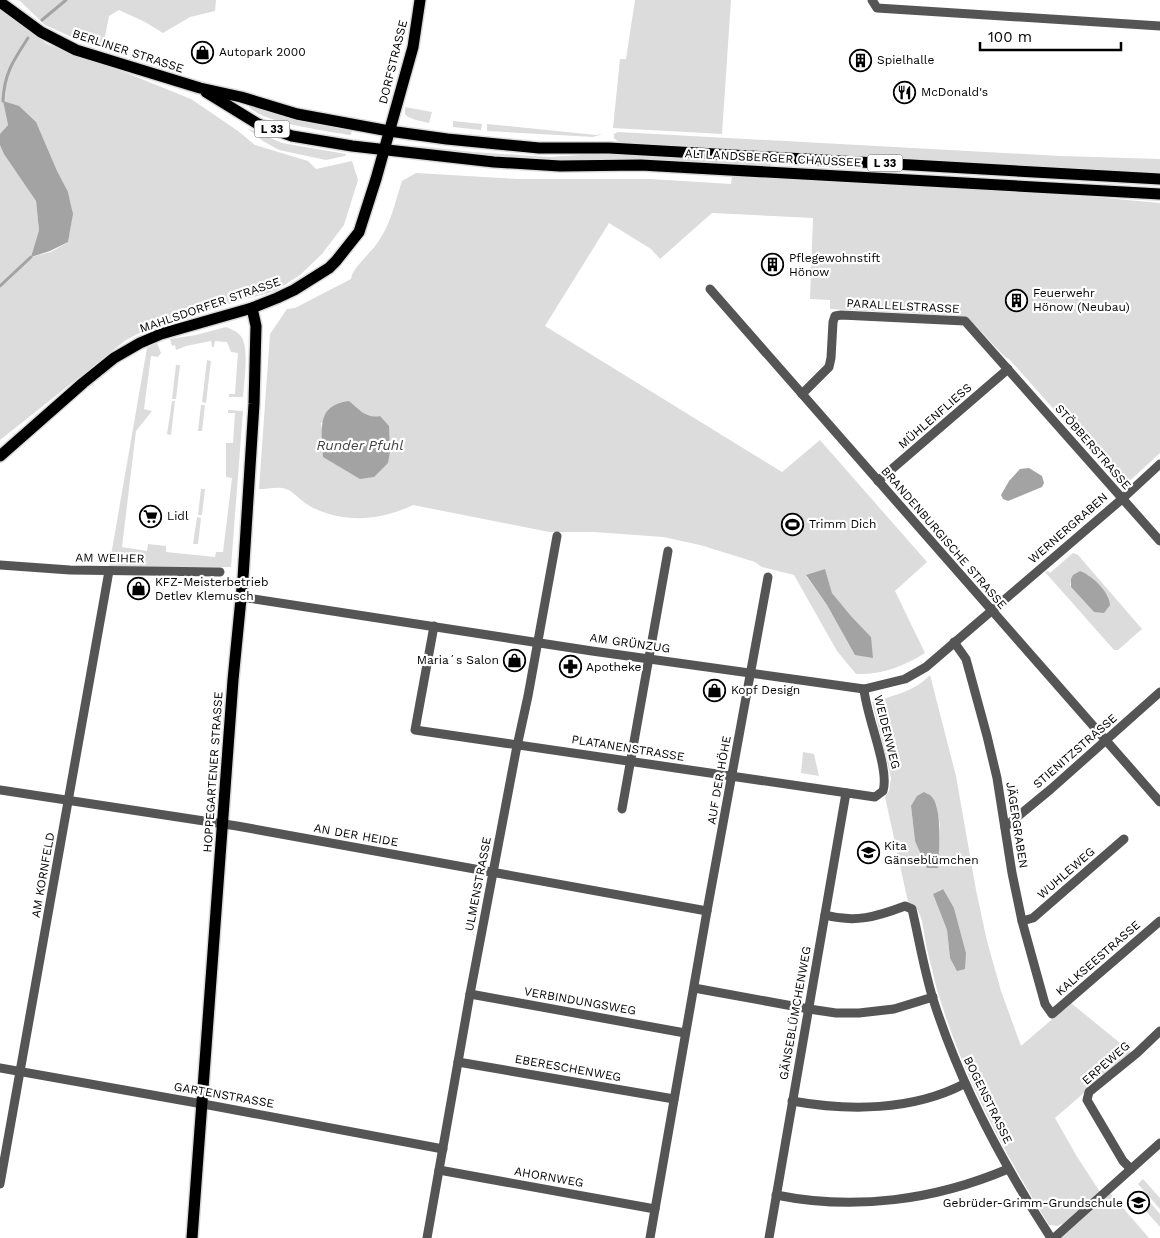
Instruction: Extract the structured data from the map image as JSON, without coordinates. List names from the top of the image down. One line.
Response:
{"streets":{"main road":["BERLINER STRASSE","DORFSTRASSE","L 33","ALTLANDSBERGER CHAUSSEE","MAHLSDORFER STRASSE","HOPPEGARTENER STRASSE"],"street":["PARALLELSTRASSE","MÜHLENFLIESS","STÖBBERSTRASSE","WERNERGRABEN","BRANDENBURGISCHE STRASSE","AM WEIHER","AM GRÜNZUG","WEIDENWEG","PLATANENSTRASSE","STIENITZSTRASSE","AUF DER HÖHE","JÄGERGRABEN","AN DER HEIDE","WUHLEWEG","AM KORNFELD","ULMENSTRASSE","KALKSEESTRASSE","VERBINDUNGSWEG","GÄNSEBLÜMCHENWEG","ERPEWEG","EBERESCHENWEG","GARTENSTRASSE","BOGENSTRASSE","AHORNWEG"]},"crossings":[["BERLINER STRASSE","DORFSTRASSE"],["BERLINER STRASSE","ALTLANDSBERGER CHAUSSEE"],["BERLINER STRASSE","MAHLSDORFER STRASSE"],["DORFSTRASSE","ALTLANDSBERGER CHAUSSEE"],["DORFSTRASSE","MAHLSDORFER STRASSE"],["ALTLANDSBERGER CHAUSSEE","MAHLSDORFER STRASSE"],["MAHLSDORFER STRASSE","HOPPEGARTENER STRASSE"],["PARALLELSTRASSE","MÜHLENFLIESS"],["PARALLELSTRASSE","STÖBBERSTRASSE"],["PARALLELSTRASSE","BRANDENBURGISCHE STRASSE"],["MÜHLENFLIESS","STÖBBERSTRASSE"],["MÜHLENFLIESS","BRANDENBURGISCHE STRASSE"],["STÖBBERSTRASSE","WERNERGRABEN"],["WERNERGRABEN","BRANDENBURGISCHE STRASSE"],["WERNERGRABEN","AM GRÜNZUG"],["BRANDENBURGISCHE STRASSE","AM GRÜNZUG"],["BRANDENBURGISCHE STRASSE","STIENITZSTRASSE"],["AM WEIHER","AM KORNFELD"],["AM GRÜNZUG","WEIDENWEG"],["AM GRÜNZUG","PLATANENSTRASSE"],["AM GRÜNZUG","HOPPEGARTENER STRASSE"],["AM GRÜNZUG","AUF DER HÖHE"],["AM GRÜNZUG","JÄGERGRABEN"],["AM GRÜNZUG","ULMENSTRASSE"],["WEIDENWEG","PLATANENSTRASSE"],["WEIDENWEG","GÄNSEBLÜMCHENWEG"],["PLATANENSTRASSE","AUF DER HÖHE"],["PLATANENSTRASSE","ULMENSTRASSE"],["STIENITZSTRASSE","JÄGERGRABEN"],["HOPPEGARTENER STRASSE","AN DER HEIDE"],["HOPPEGARTENER STRASSE","GARTENSTRASSE"],["AUF DER HÖHE","AN DER HEIDE"],["AUF DER HÖHE","VERBINDUNGSWEG"],["AUF DER HÖHE","EBERESCHENWEG"],["AUF DER HÖHE","AHORNWEG"],["JÄGERGRABEN","WUHLEWEG"],["JÄGERGRABEN","KALKSEESTRASSE"],["AN DER HEIDE","AM KORNFELD"],["AN DER HEIDE","ULMENSTRASSE"],["AM KORNFELD","GARTENSTRASSE"],["ULMENSTRASSE","VERBINDUNGSWEG"],["ULMENSTRASSE","EBERESCHENWEG"],["ULMENSTRASSE","GARTENSTRASSE"],["ULMENSTRASSE","AHORNWEG"],["GÄNSEBLÜMCHENWEG","BOGENSTRASSE"]],"water":["Runder Pfuhl"],"places":{"shop":["Autopark 2000","KFZ-Meisterbetrieb Detlev Klemusch","Maria´s Salon","Kopf Design"],"building":["Spielhalle","Pflegewohnstift Hönow","Feuerwehr Hönow (Neubau)"],"restaurant":["McDonald's"],"supermarket":["Lidl"],"sports":["Trimm Dich"],"pharmacy":["Apotheke"],"school or university":["Kita Gänseblümchen","Gebrüder-Grimm-Grundschule"]},"scale_bar":"100 m"}
